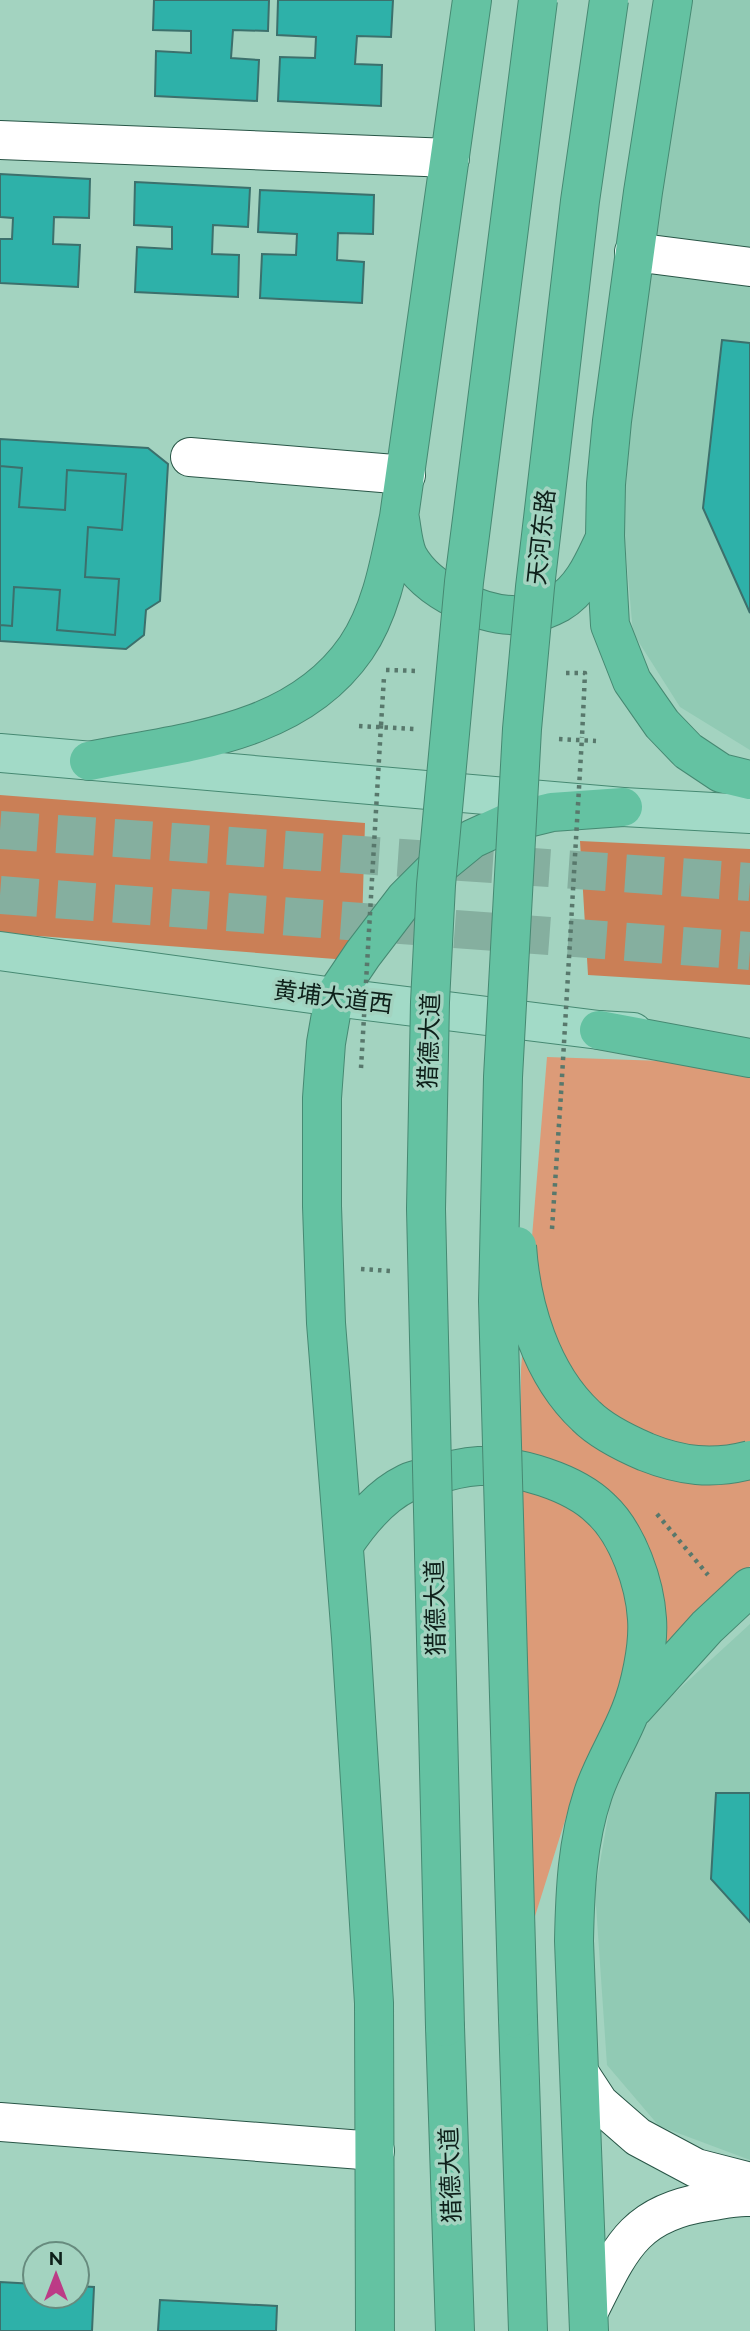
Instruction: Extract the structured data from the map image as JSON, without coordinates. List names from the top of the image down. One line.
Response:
{"streets":{"highway":["天河东路","猎德大道"],"main road":["黄埔大道西"]},"north":"top"}
